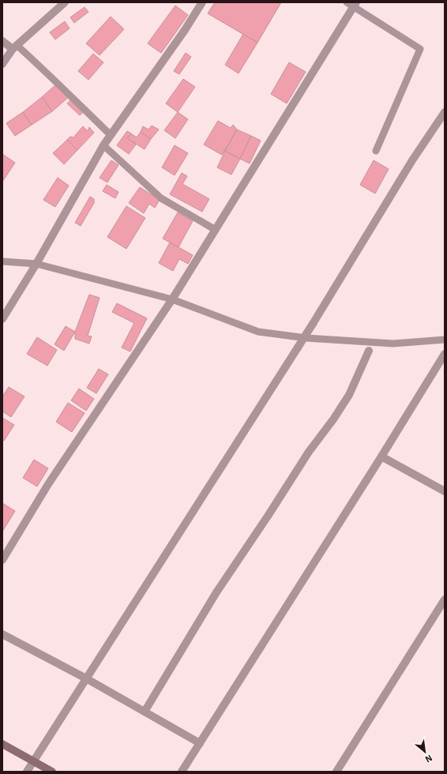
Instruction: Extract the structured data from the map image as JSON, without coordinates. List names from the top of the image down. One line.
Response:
{"north":"bottom right"}
